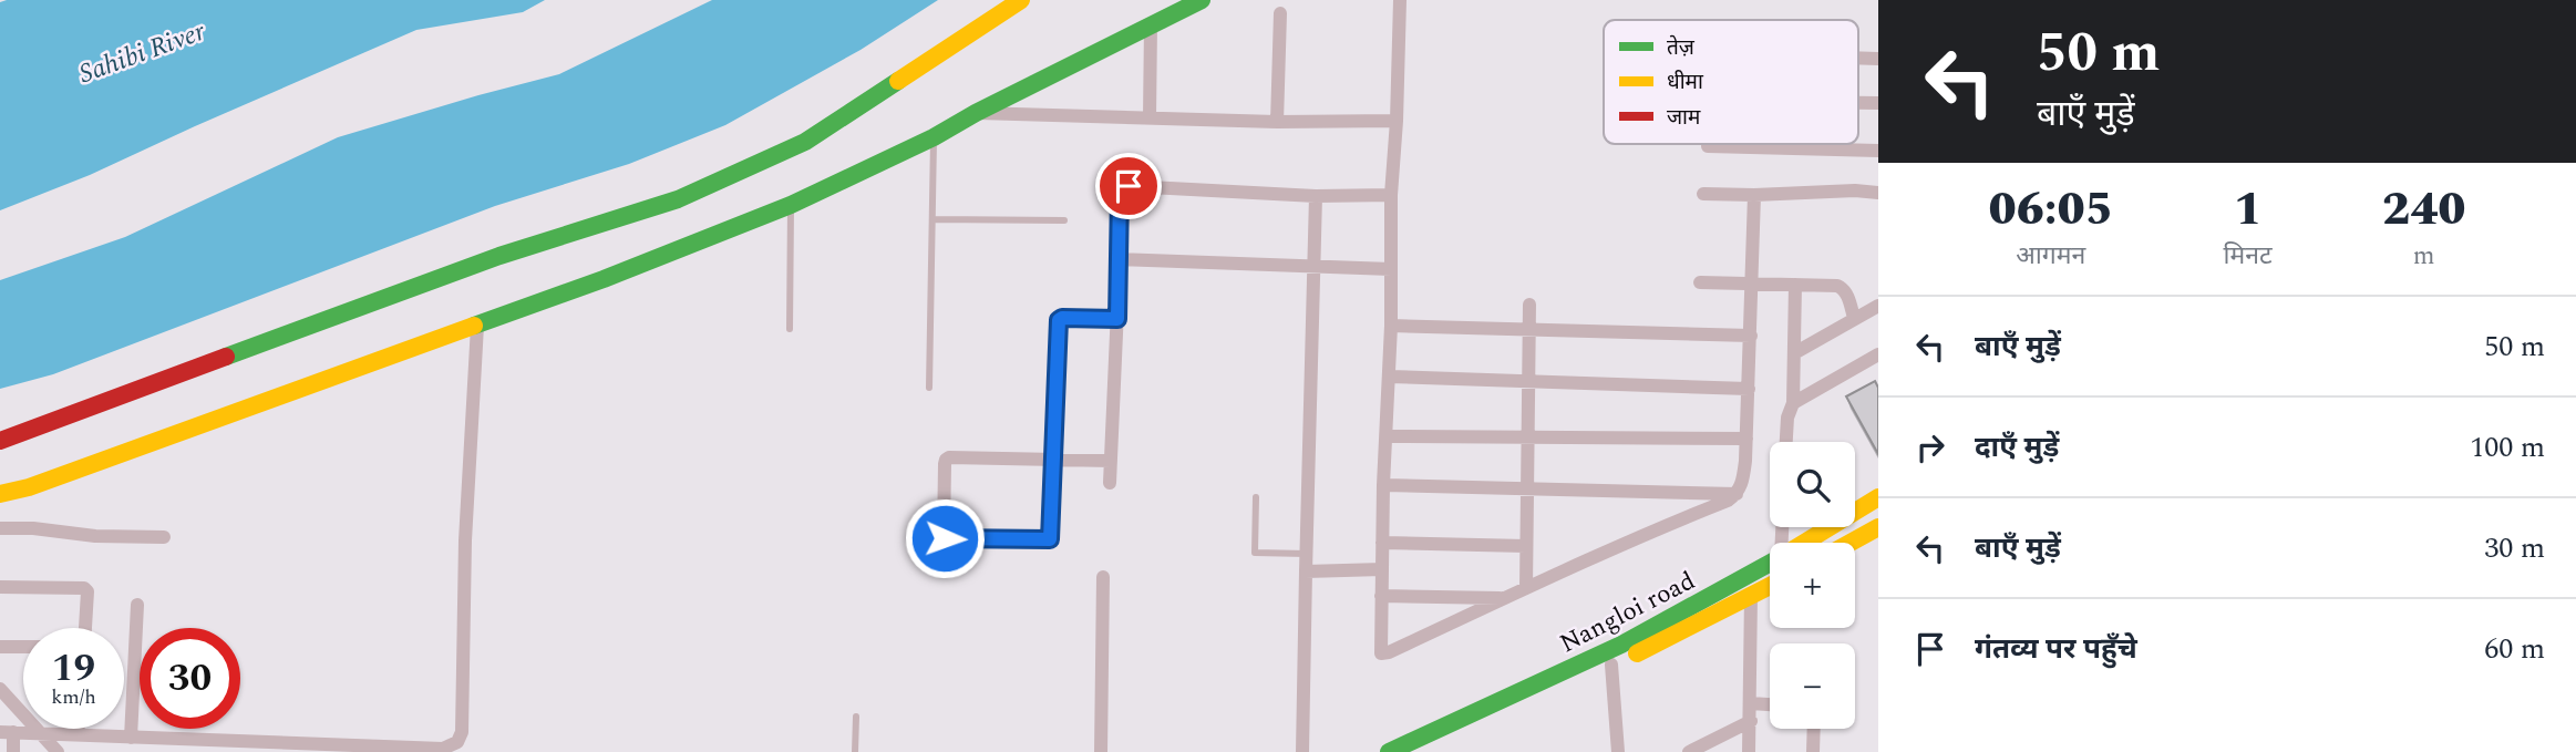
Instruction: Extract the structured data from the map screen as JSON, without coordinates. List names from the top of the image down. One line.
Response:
{"streets":{"street":["Nangloi road"]},"water":["Sahibi River"],"legend":["तेज़","धीमा","जाम"],"page":{"turn":["50 m","बाएँ मुड़ें"],"eta":["06:05","आगमन","1","मिनट","240","m"],"list":[{"name":"बाएँ मुड़ें","value":"50 m"},{"name":"दाएँ मुड़ें","value":"100 m"},{"name":"बाएँ मुड़ें","value":"30 m"},{"name":"गंतव्य पर पहुँचे","value":"60 m"}],"map_buttons":["+","−"],"speed":"19 km/h","limit":"30"}}
